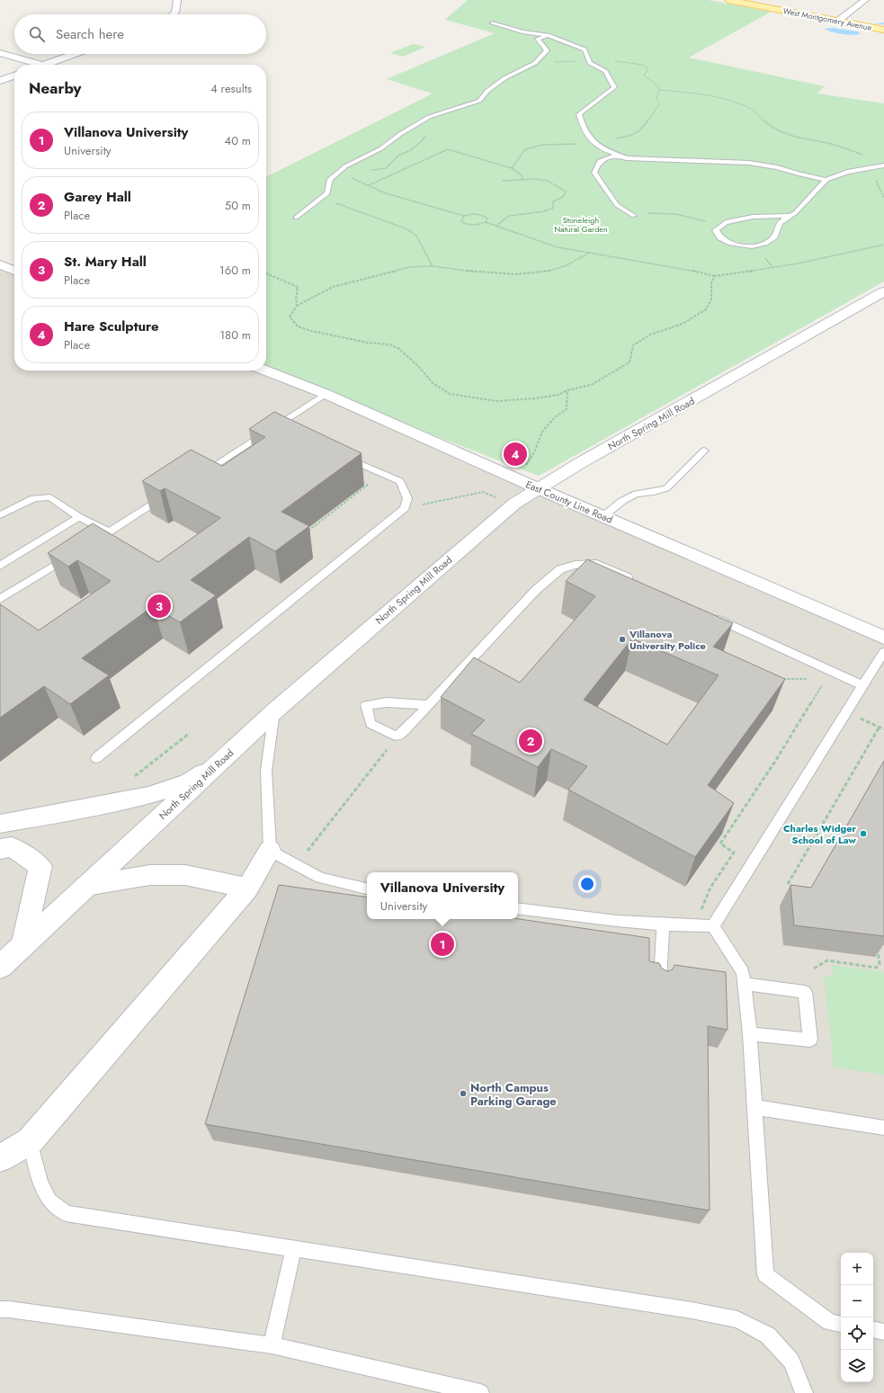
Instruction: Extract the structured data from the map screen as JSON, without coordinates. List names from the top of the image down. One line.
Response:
{"streets":{"main road":["West Montgomery Avenue"],"street":["North Spring Mill Road","East County Line Road"]},"crossings":[["North Spring Mill Road","East County Line Road"]],"parks":["Stoneleigh Natural Garden"],"places":["Villanova University Police","Charles Widger School of Law","North Campus Parking Garage"],"page":{"search":"Search here","heading":["Nearby","4 results"],"list":[{"mark":"1","name":"Villanova University","note":"University","value":"40 m"},{"mark":"2","name":"Garey Hall","note":"Place","value":"50 m"},{"mark":"3","name":"St. Mary Hall","note":"Place","value":"160 m"},{"mark":"4","name":"Hare Sculpture","note":"Place","value":"180 m"}],"pins":["4","3","2","1"],"popup":["Villanova University","University"],"map_buttons":["+","−"]}}
